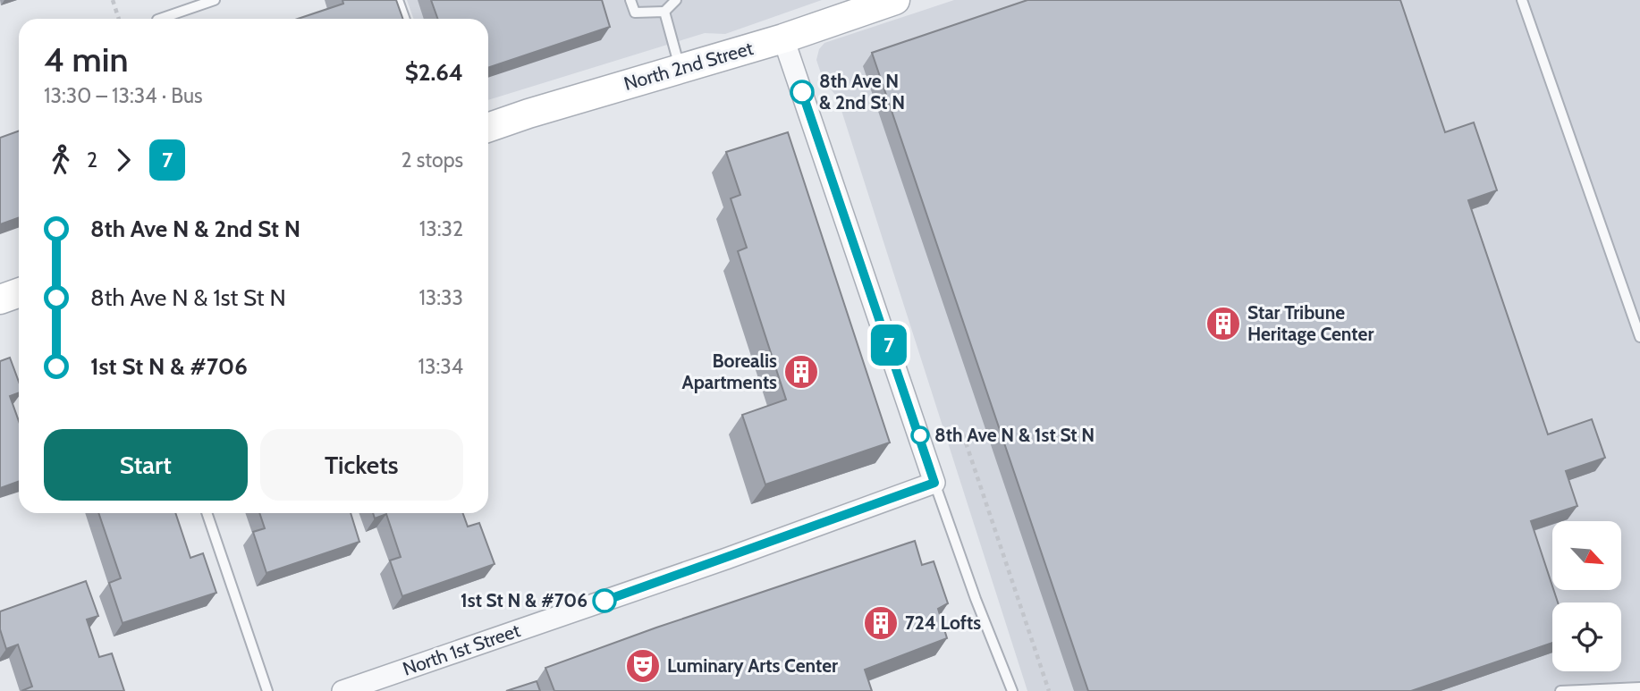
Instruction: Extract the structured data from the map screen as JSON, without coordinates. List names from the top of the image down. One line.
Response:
{"streets":{"street":["North 2nd Street","North 1st Street"]},"places":{"other":["8th Ave N & 2nd St N","8th Ave N & 1st St N","1st St N & #706"],"building":["Star Tribune Heritage Center","Borealis Apartments","724 Lofts"],"theatre":["Luminary Arts Center"]},"lines":["bus line 7"],"north":"bottom right","page":{"on_map":"7","heading":["4 min","13:30 – 13:34 · Bus","$2.64"],"legs":["2","7","2 stops"],"list":[{"name":"8th Ave N & 2nd St N","value":"13:32"},{"name":"8th Ave N & 1st St N","value":"13:33"},{"name":"1st St N & #706","value":"13:34"}],"buttons":["Start","Tickets"]}}
